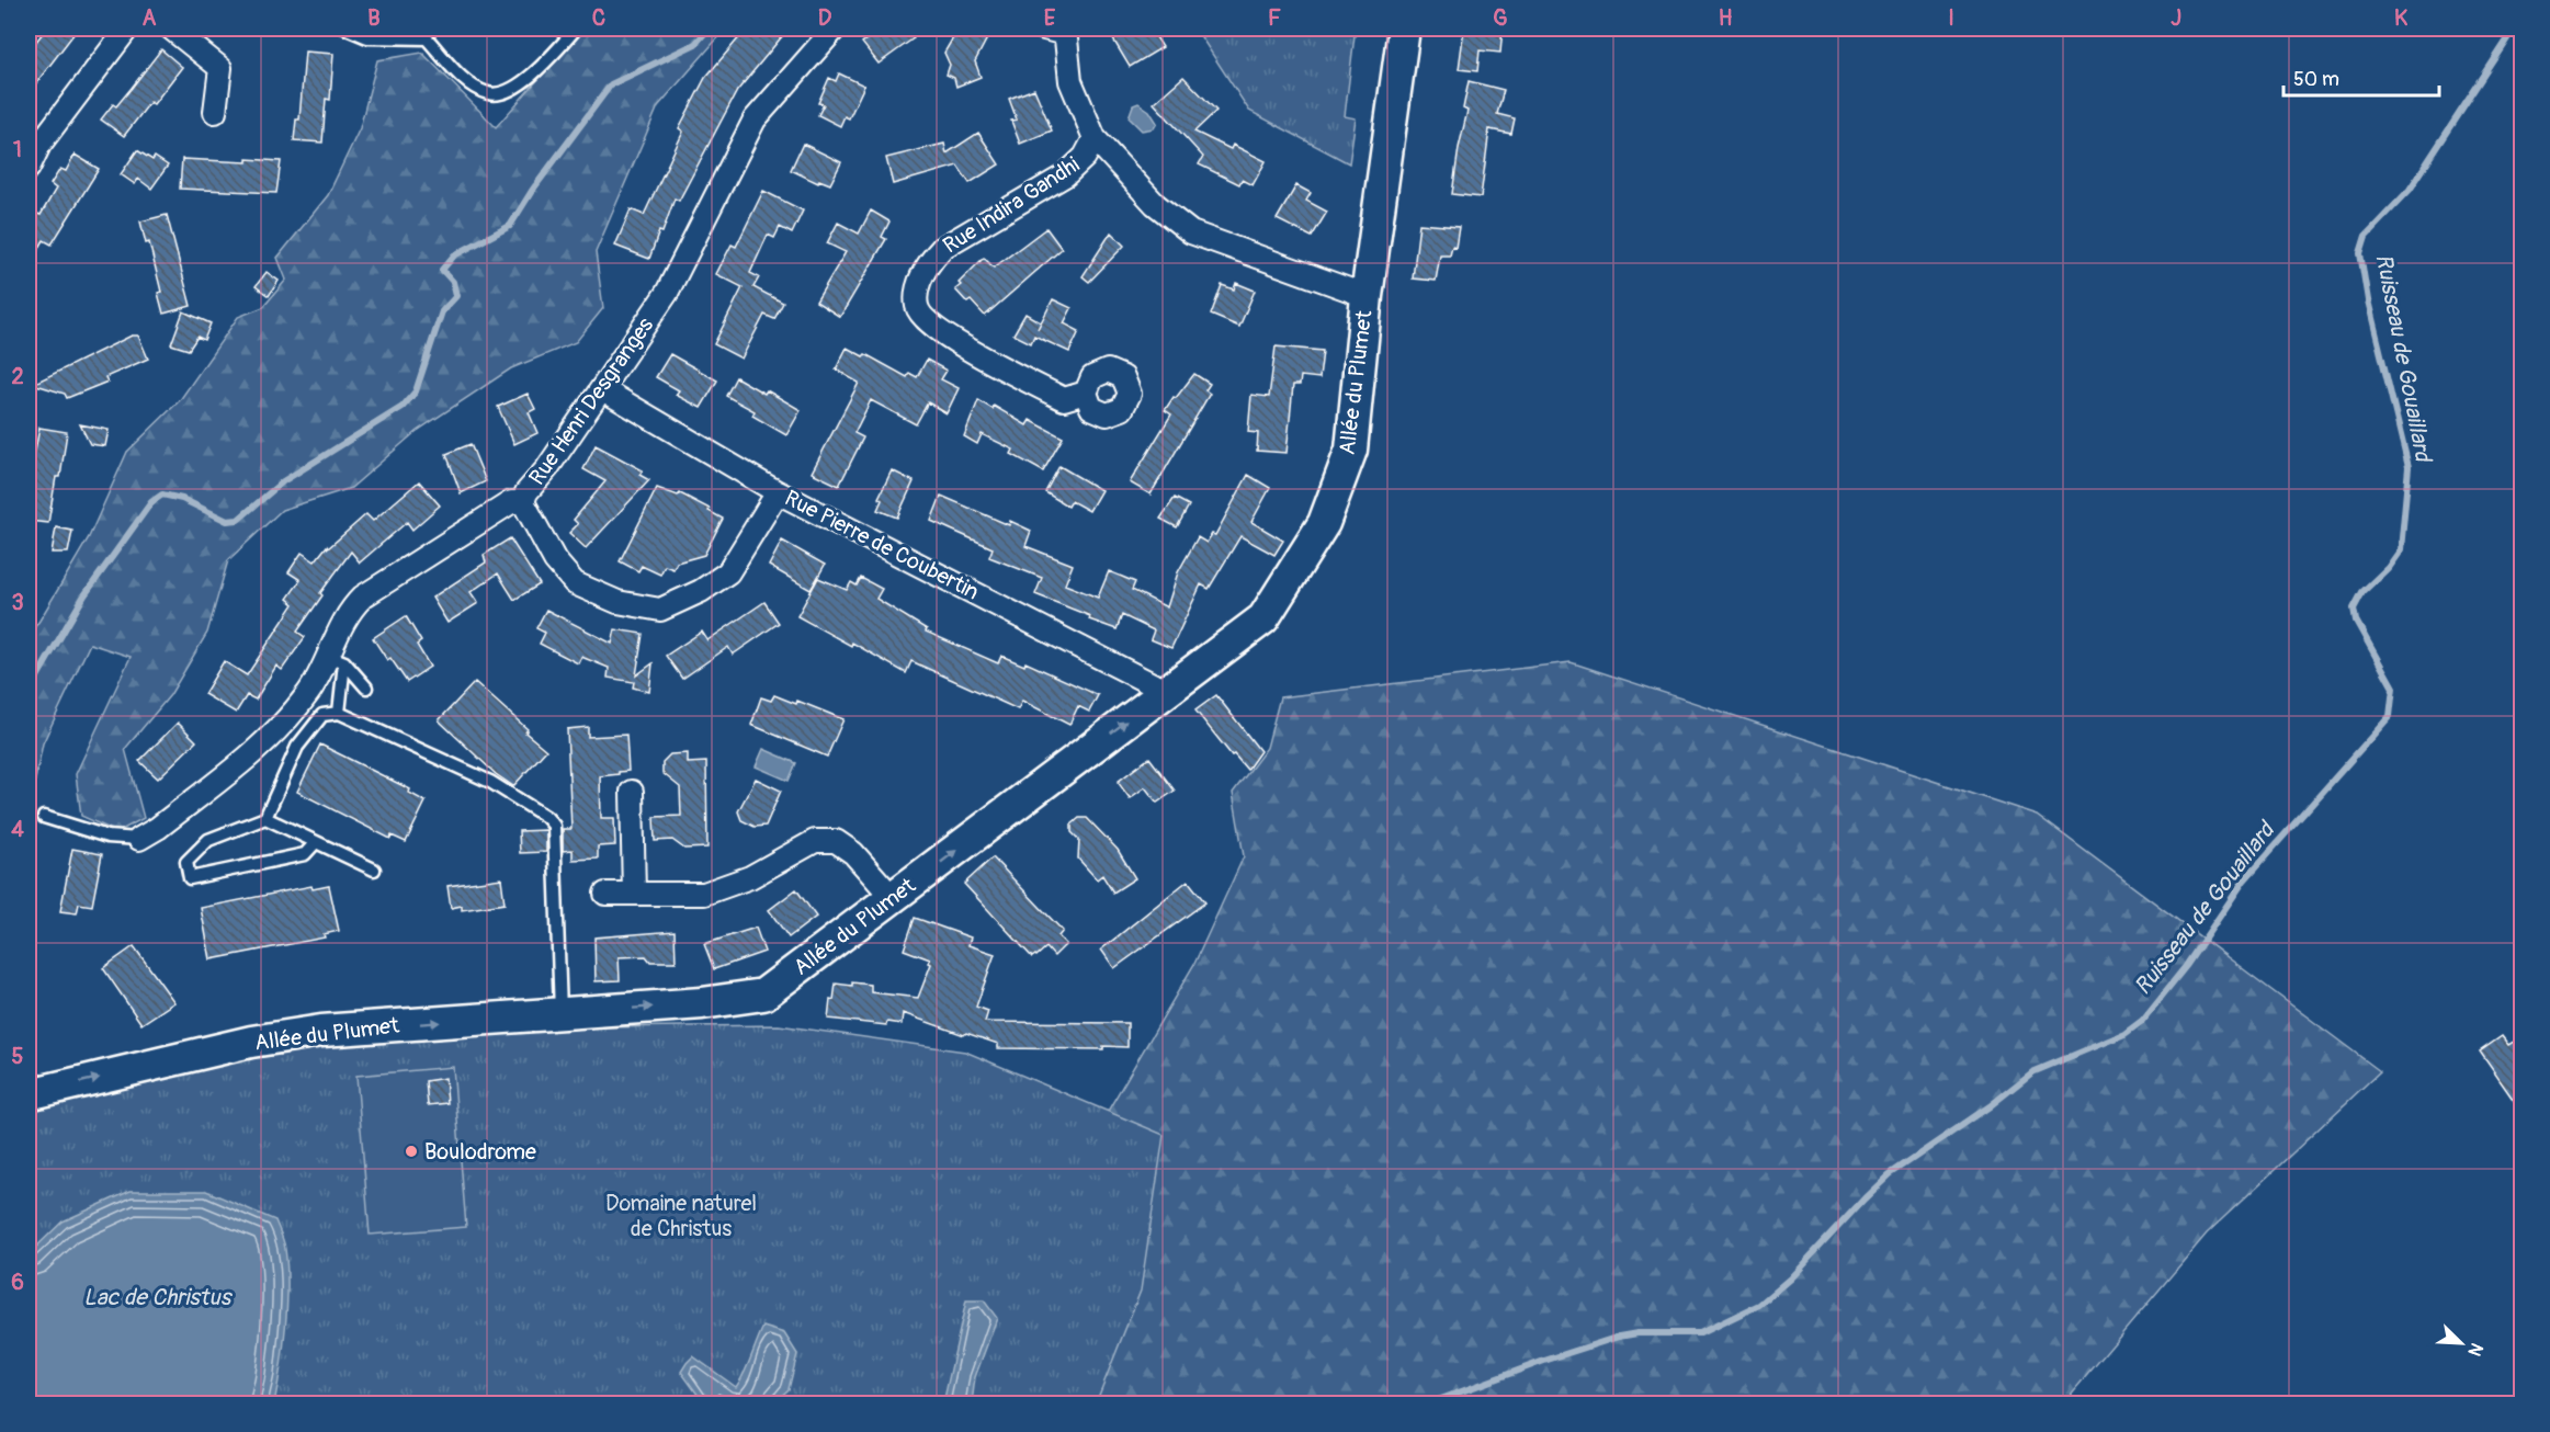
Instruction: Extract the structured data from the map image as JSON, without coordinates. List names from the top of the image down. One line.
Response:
{"streets":{"street":["Rue Indira Gandhi","Allée du Plumet","Rue Henri Desgranges","Rue Pierre de Coubertin"]},"crossings":[["Allée du Plumet","Rue Pierre de Coubertin"],["Rue Henri Desgranges","Rue Pierre de Coubertin"]],"one_way":["Allée du Plumet"],"water":["Ruisseau de Gouaillard","Lac de Christus"],"parks":["Domaine naturel de Christus"],"places":["Boulodrome"],"scale_bar":"50 m","north":"bottom right","grid":{"columns":["A","B","C","D","E","F","G","H","I","J","K"],"rows":["1","2","3","4","5","6"]}}
